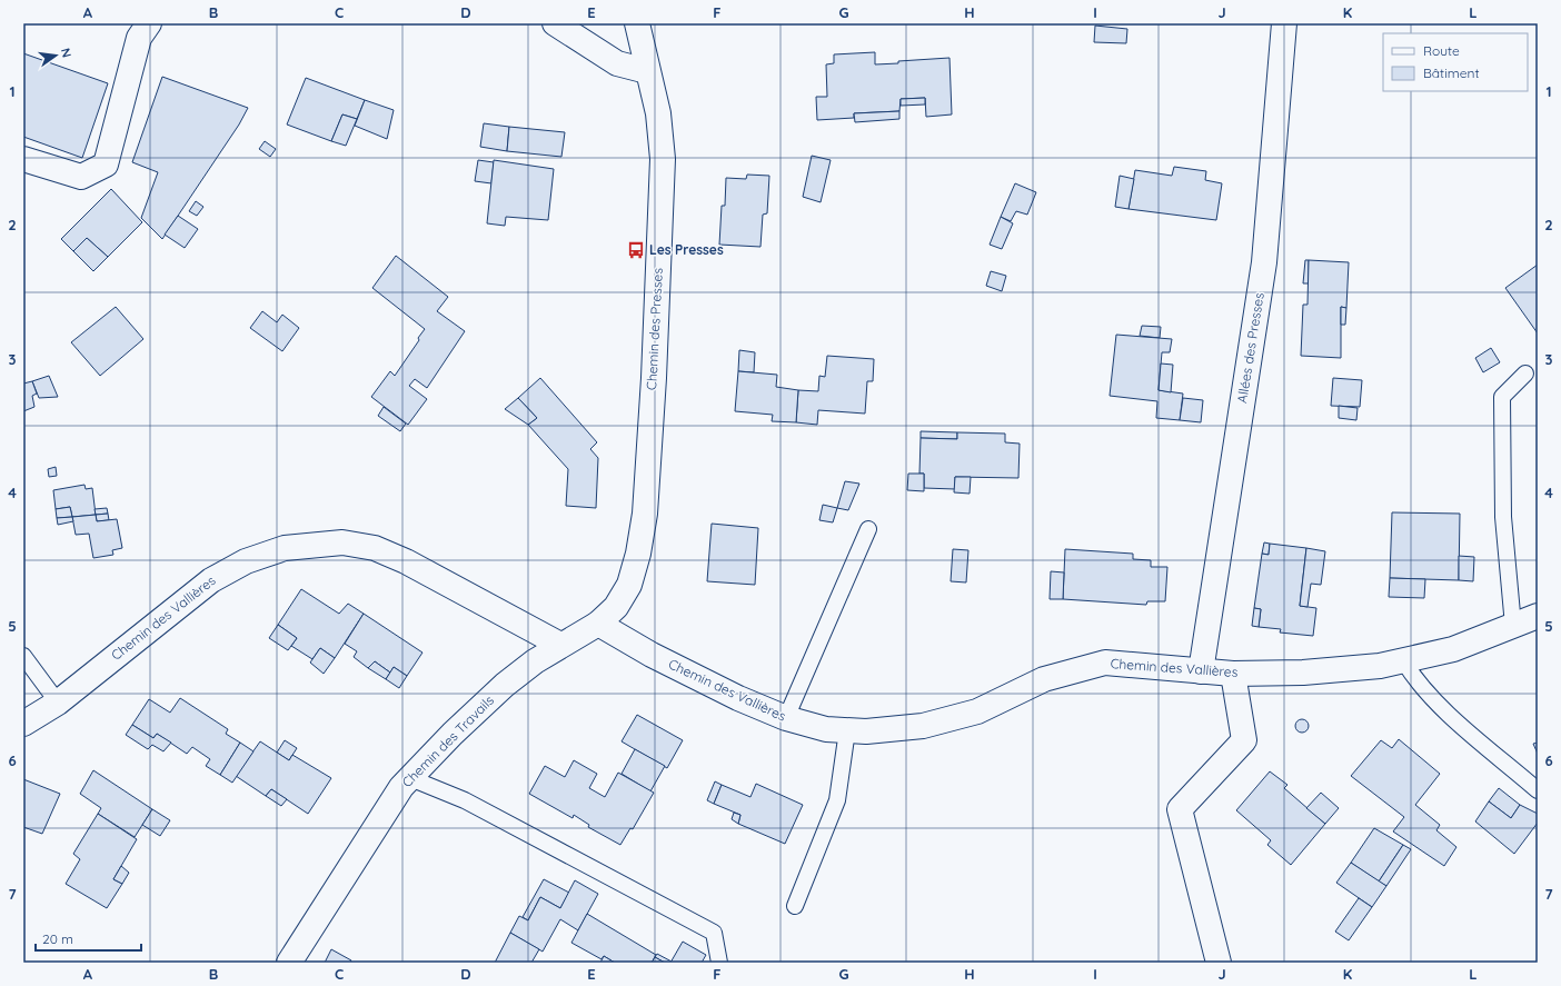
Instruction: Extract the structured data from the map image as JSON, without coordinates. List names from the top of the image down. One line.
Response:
{"streets":{"street":["Chemin des Presses","Allées des Presses","Chemin des Vallières","Chemin des Travails"]},"crossings":[["Chemin des Presses","Chemin des Vallières"],["Chemin des Presses","Chemin des Travails"],["Allées des Presses","Chemin des Vallières"],["Chemin des Vallières","Chemin des Travails"]],"places":{"bus stop":["Les Presses"]},"legend":["Route","Bâtiment"],"scale_bar":"20 m","north":"right","grid":{"columns":["A","B","C","D","E","F","G","H","I","J","K","L"],"rows":["1","2","3","4","5","6","7"]}}
